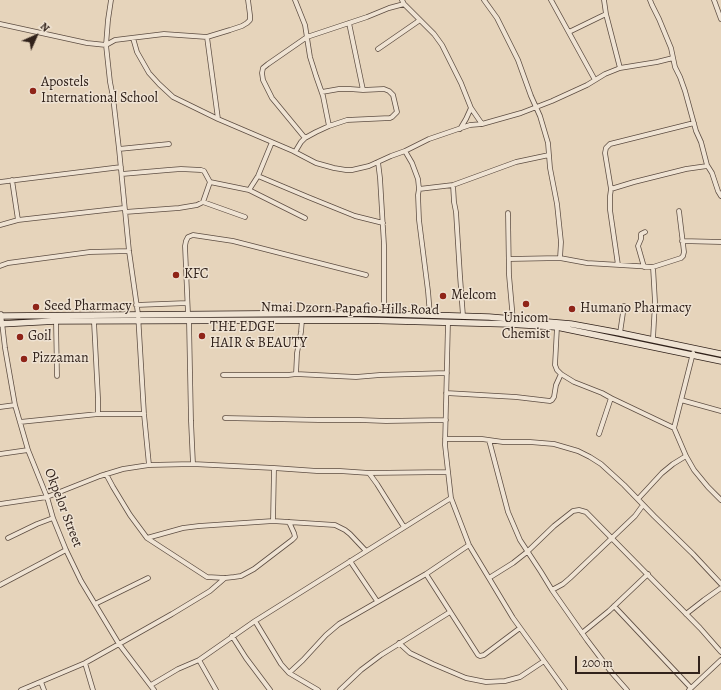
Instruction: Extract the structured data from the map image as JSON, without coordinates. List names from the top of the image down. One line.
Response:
{"streets":{"street":["Nmai Dzorn Papafio Hills Road","Okpelor Street"]},"crossings":[["Nmai Dzorn Papafio Hills Road","Okpelor Street"]],"places":["Apostels International School","KFC","Melcom","Unicom Chemist","Seed Pharmacy","Humano Pharmacy","THE EDGE HAIR & BEAUTY","Goil","Pizzaman"],"scale_bar":"200 m","north":"top right"}
